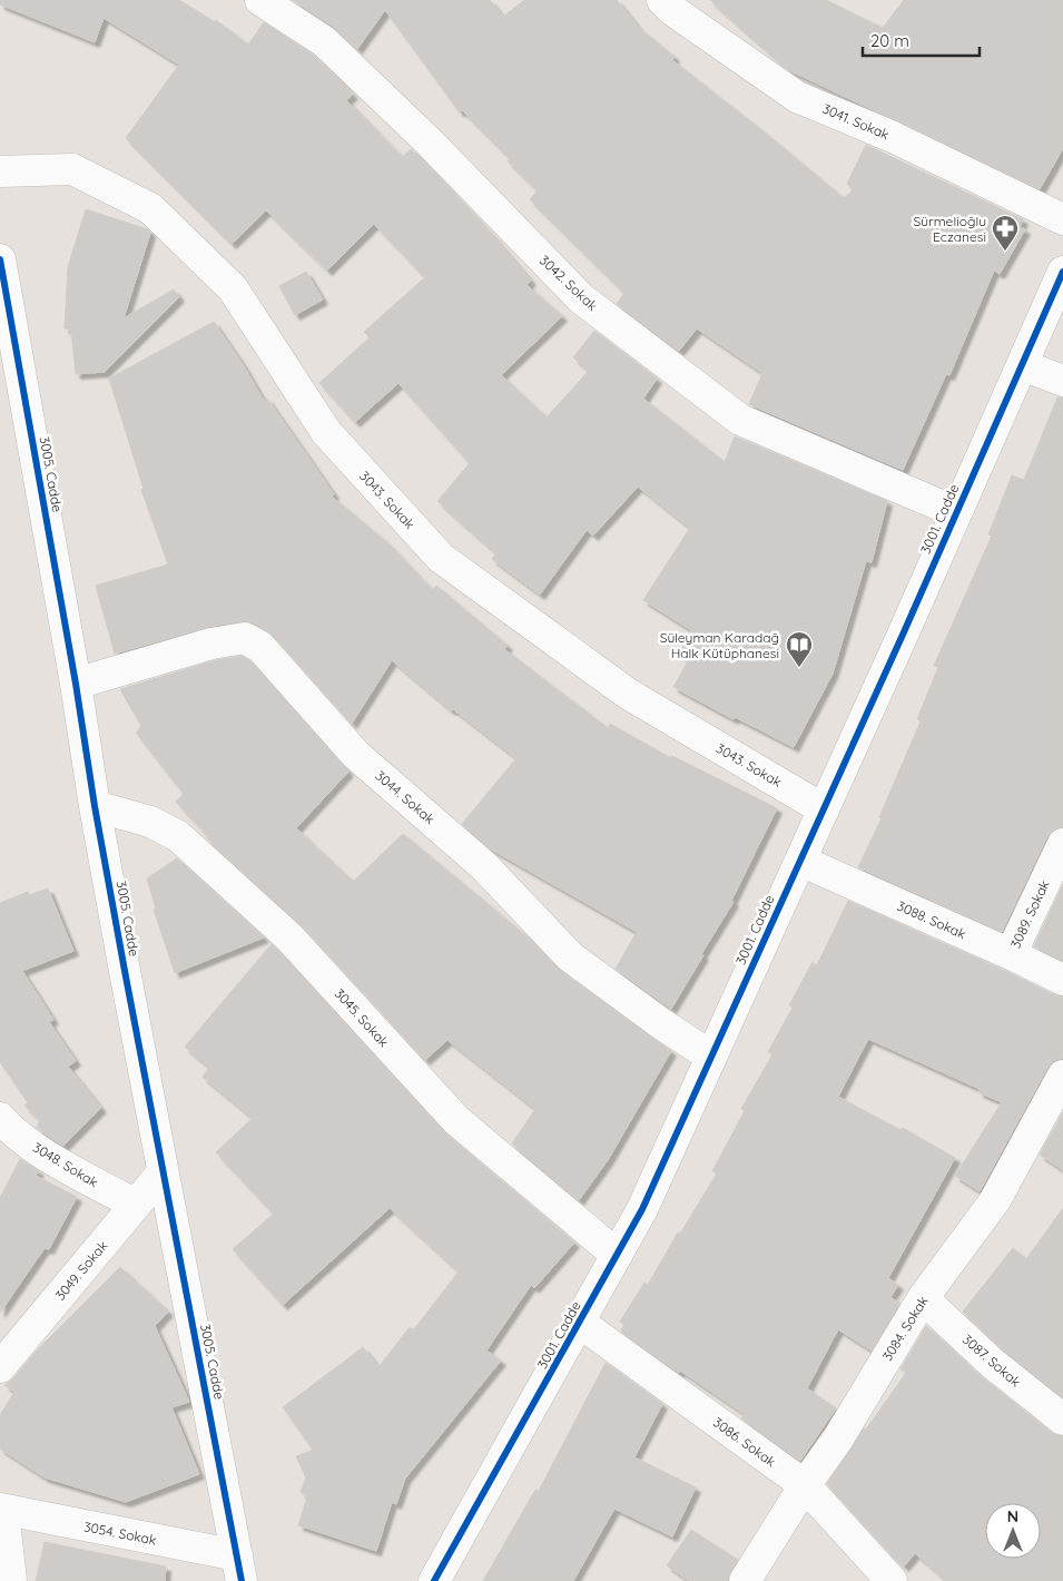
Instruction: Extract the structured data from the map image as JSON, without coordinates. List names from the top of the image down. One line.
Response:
{"streets":{"street":["3041. Sokak","3042. Sokak","3005. Cadde","3043. Sokak","3001. Cadde","3044. Sokak","3089. Sokak","3088. Sokak","3045. Sokak","3048. Sokak","3049. Sokak","3084. Sokak","3087. Sokak","3086. Sokak","3054. Sokak"]},"crossings":[["3042. Sokak","3001. Cadde"],["3005. Cadde","3044. Sokak"],["3005. Cadde","3045. Sokak"],["3005. Cadde","3049. Sokak"],["3005. Cadde","3054. Sokak"],["3043. Sokak","3001. Cadde"],["3001. Cadde","3044. Sokak"],["3001. Cadde","3088. Sokak"],["3001. Cadde","3045. Sokak"],["3001. Cadde","3086. Sokak"],["3089. Sokak","3088. Sokak"],["3048. Sokak","3049. Sokak"],["3084. Sokak","3087. Sokak"],["3084. Sokak","3086. Sokak"]],"places":{"pharmacy":["Sürmelioğlu Eczanesi"],"library":["Süleyman Karadağ Halk Kütüphanesi"]},"scale_bar":"20 m","north":"top"}
